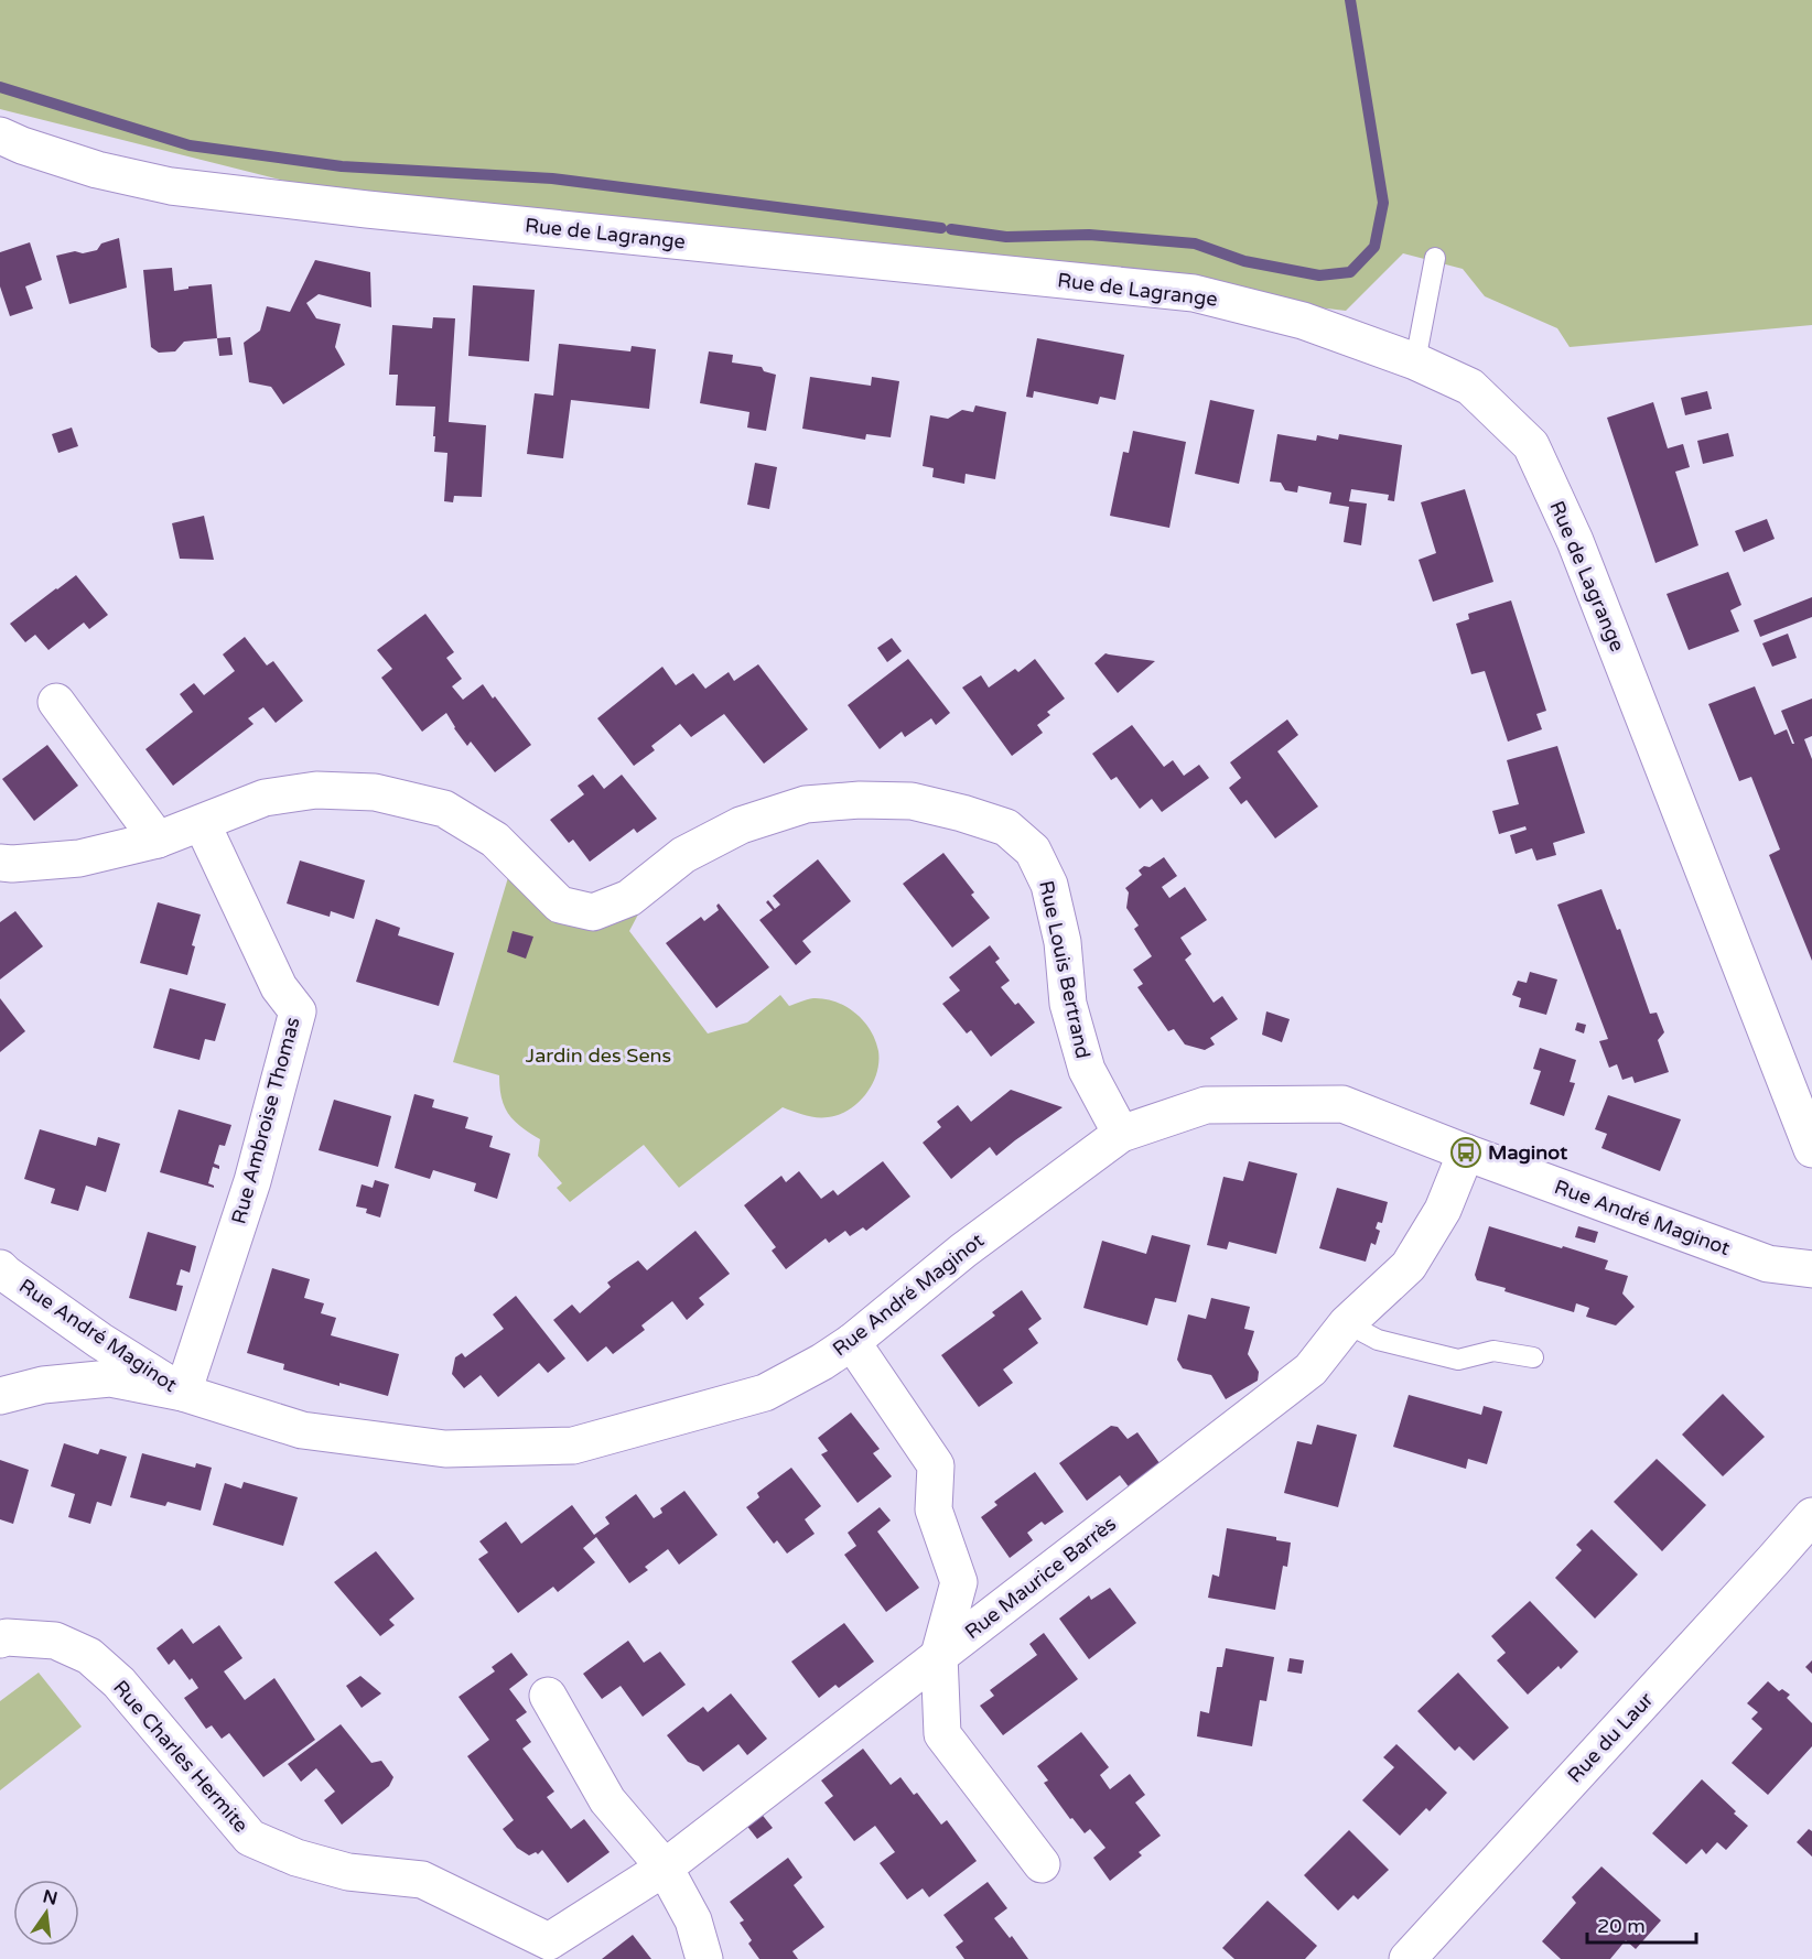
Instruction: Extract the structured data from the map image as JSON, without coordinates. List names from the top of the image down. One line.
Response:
{"streets":{"street":["Rue de Lagrange","Rue Louis Bertrand","Rue Ambroise Thomas","Rue André Maginot","Rue Maurice Barrès","Rue du Laur","Rue Charles Hermite"]},"crossings":[["Rue Louis Bertrand","Rue Ambroise Thomas"],["Rue Louis Bertrand","Rue André Maginot"],["Rue Ambroise Thomas","Rue André Maginot"],["Rue André Maginot","Rue Maurice Barrès"],["Rue Maurice Barrès","Rue Charles Hermite"]],"parks":["Jardin des Sens"],"places":{"bus stop":["Maginot"]},"scale_bar":"20 m","north":"top"}
